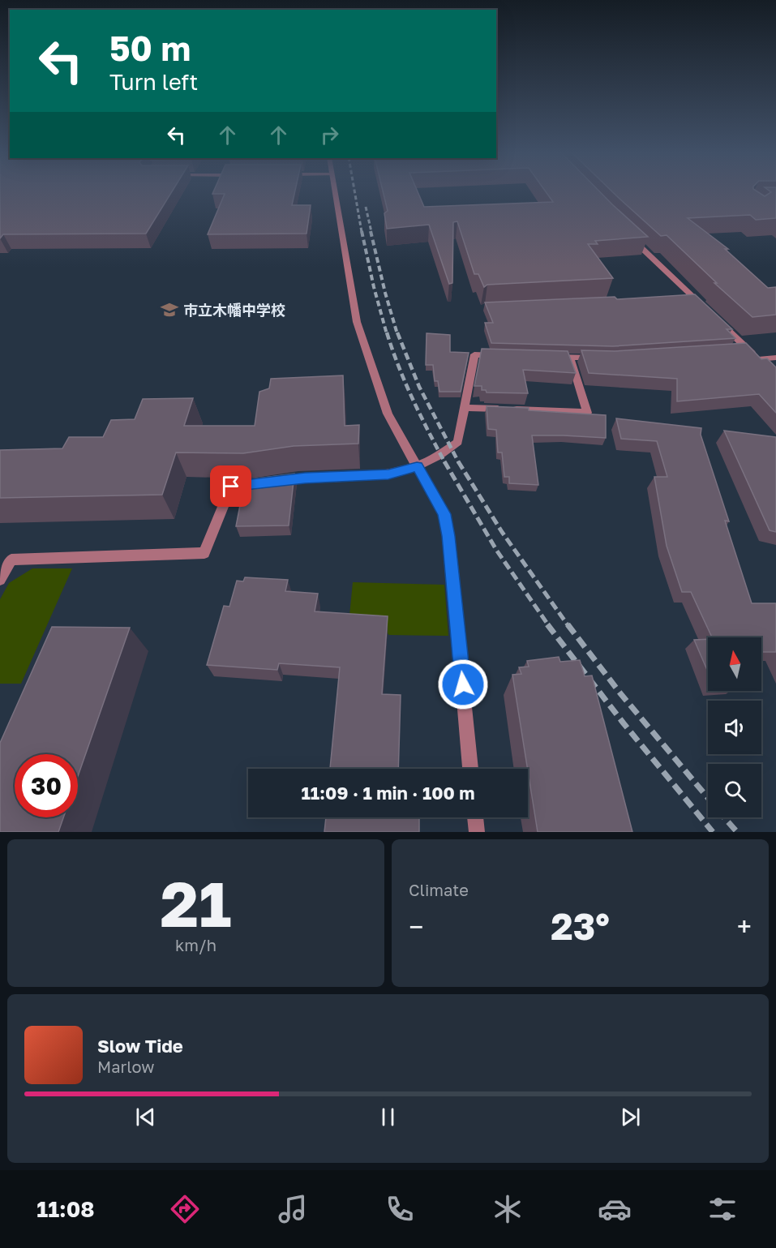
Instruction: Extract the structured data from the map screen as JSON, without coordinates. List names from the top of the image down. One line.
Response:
{"places":{"school or university":["市立木幡中学校"]},"north":"top","page":{"turn":["50 m","Turn left"],"limit":"30","trip":"11:09 · 1 min · 100 m","tile":[["21","km/h"],"Climate"],"heat":["−","23°","+"],"song":["Slow Tide","Marlow"],"tabs":"11:08"}}
